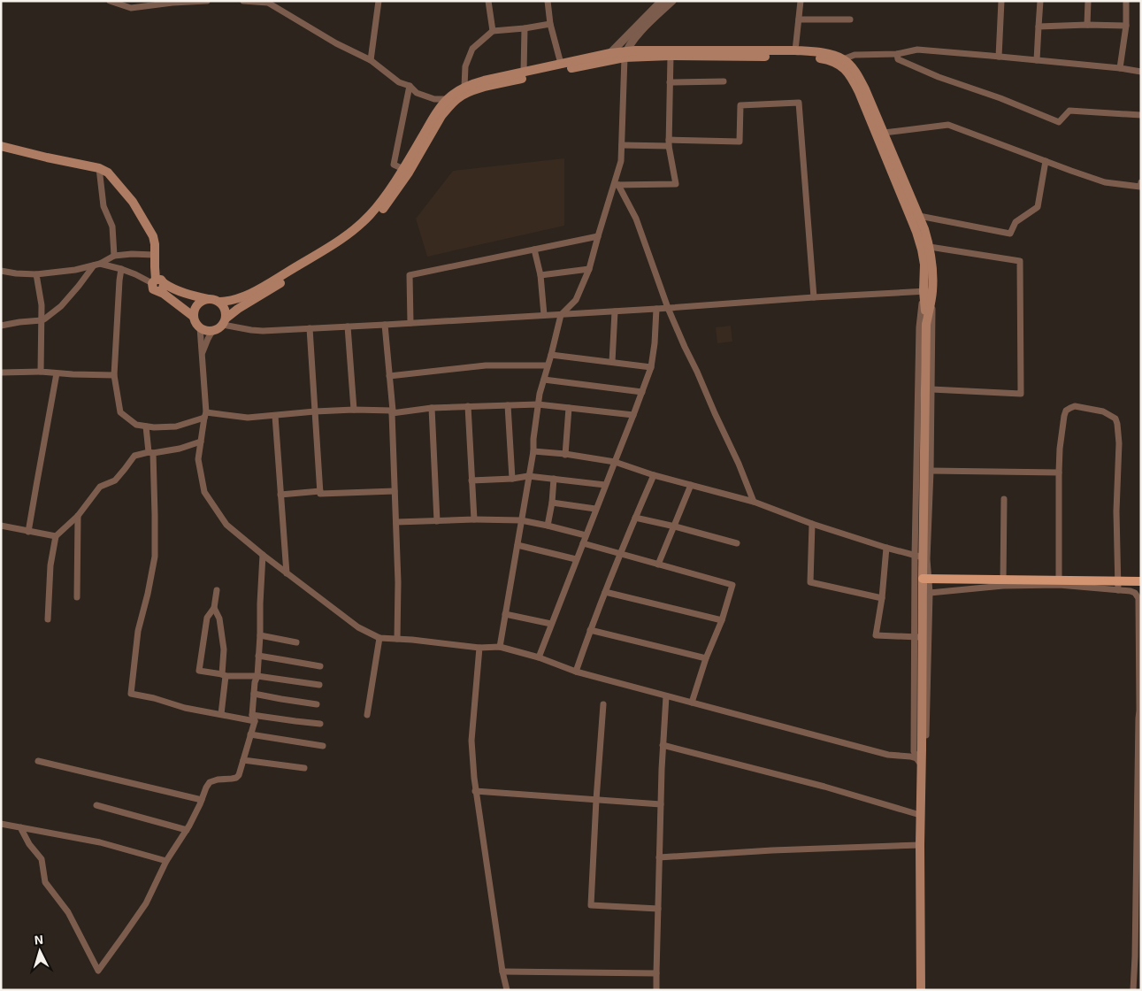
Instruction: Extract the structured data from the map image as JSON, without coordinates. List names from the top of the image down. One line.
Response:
{"north":"top"}
